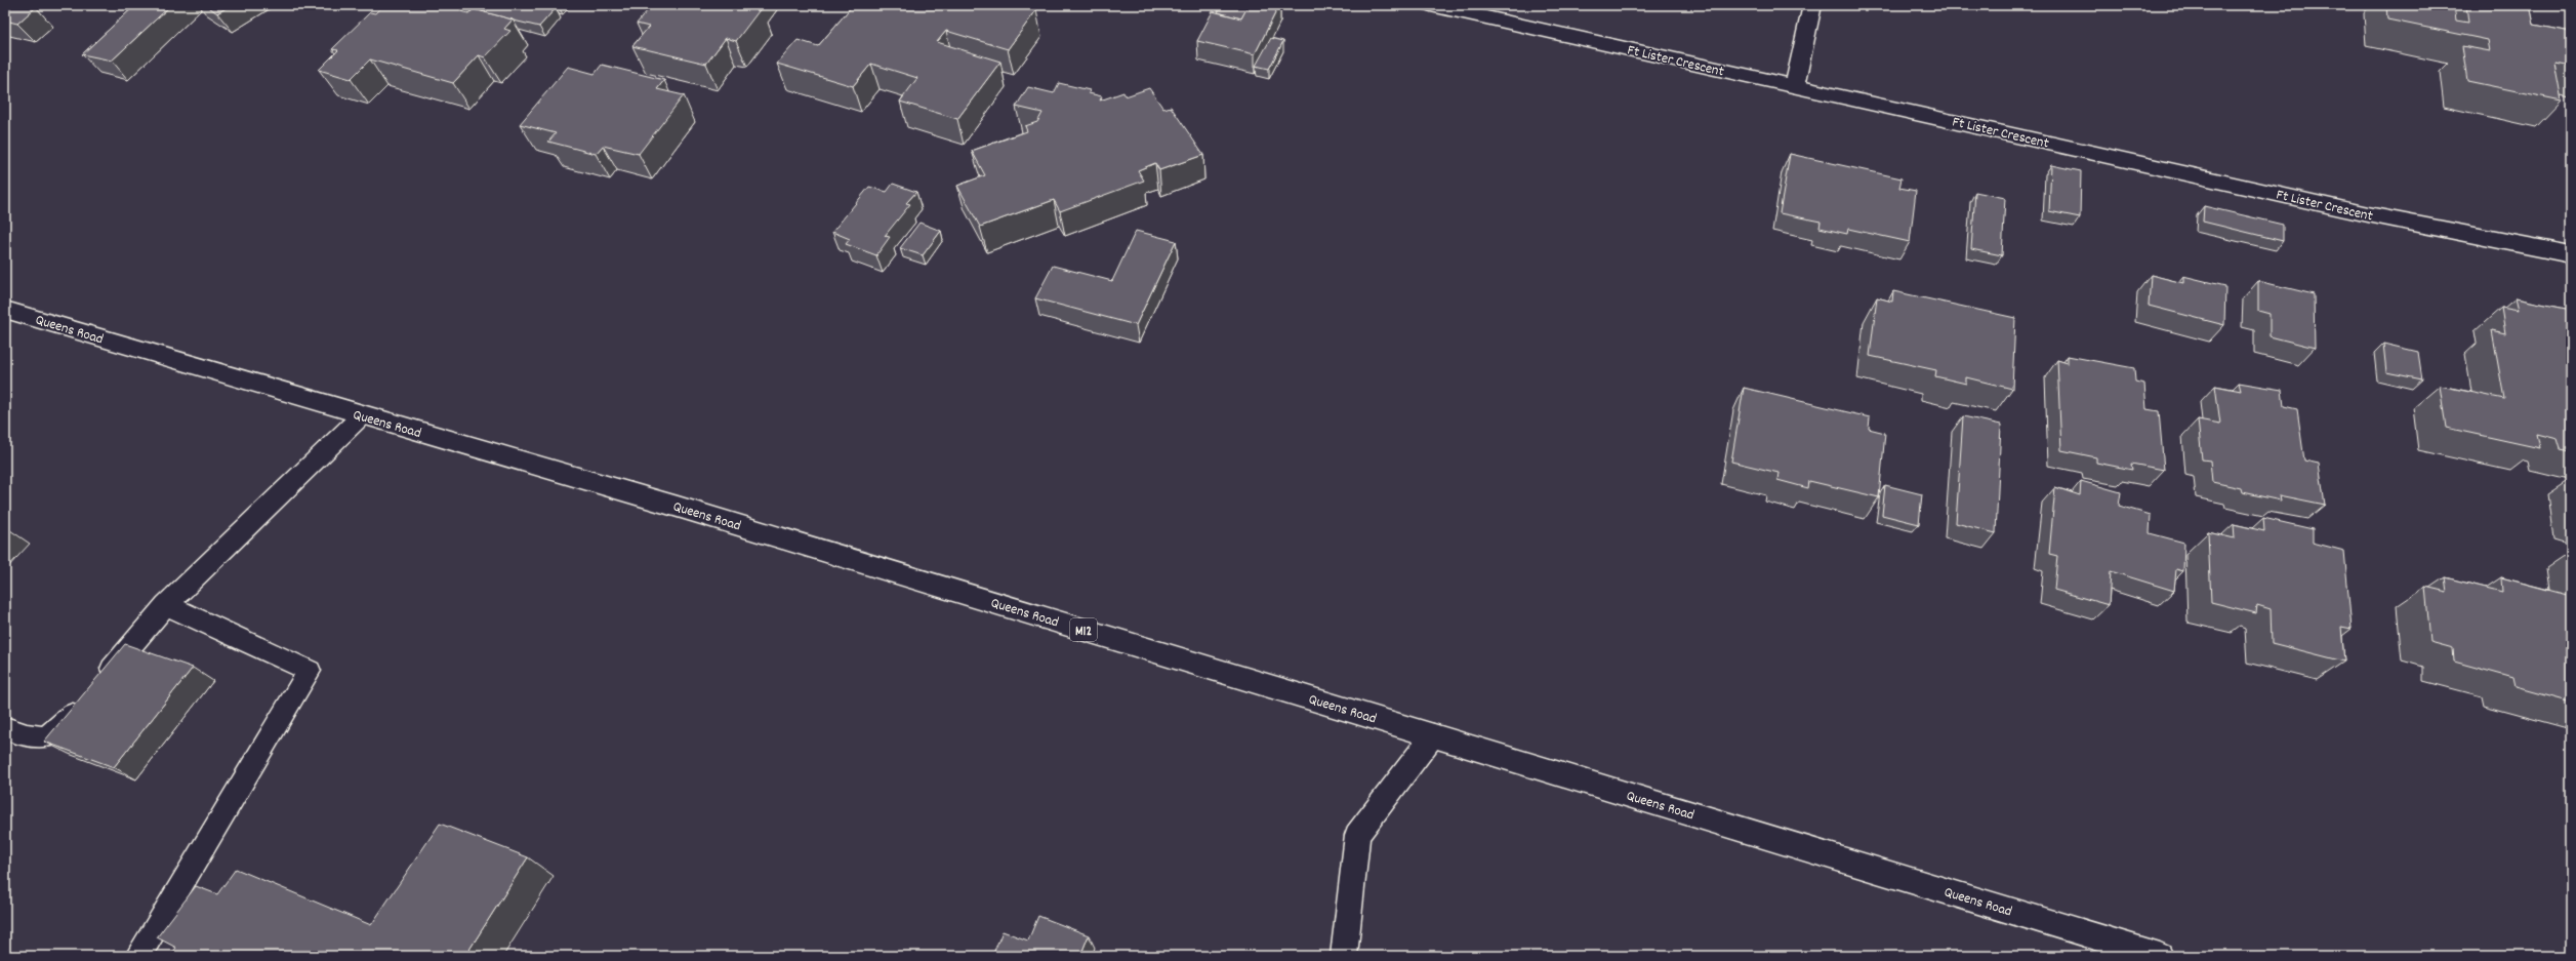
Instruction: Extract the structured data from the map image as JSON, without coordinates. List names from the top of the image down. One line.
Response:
{"streets":{"main road":["Ft Lister Crescent","Queens Road","M12"]}}
